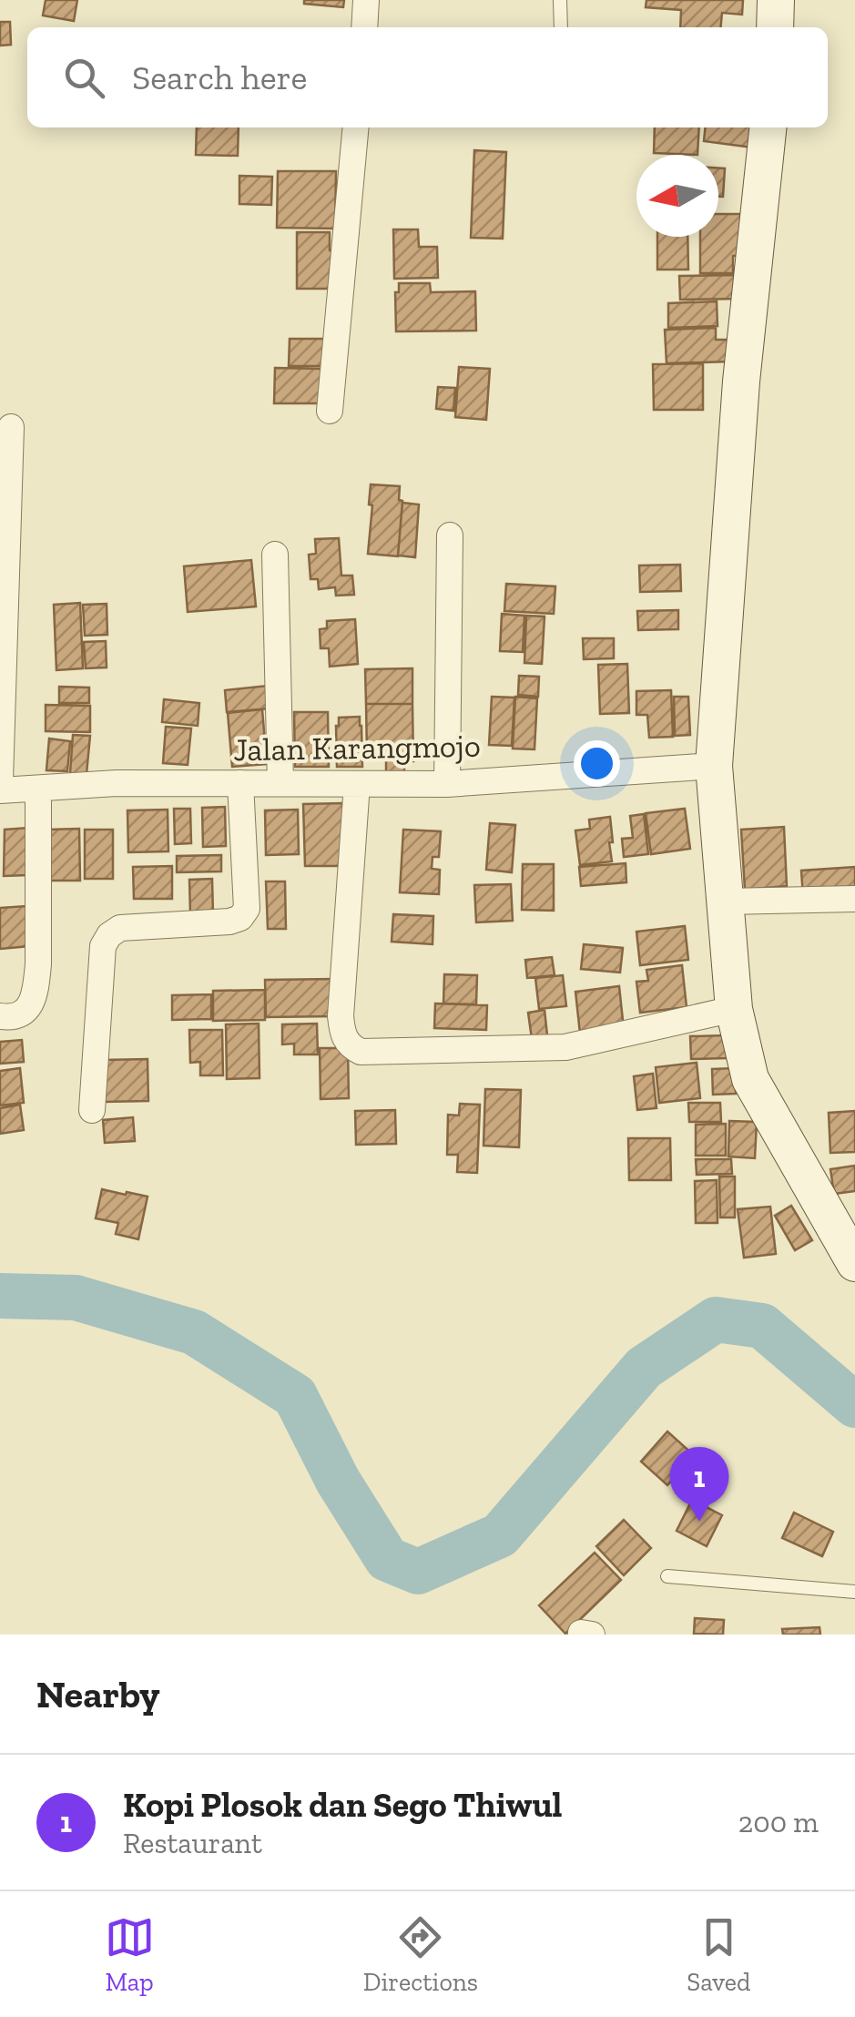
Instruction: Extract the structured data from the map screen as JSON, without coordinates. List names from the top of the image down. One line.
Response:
{"streets":{"street":["Jalan Karangmojo"]},"north":"left","page":{"search":"Search here","pins":"1","heading":"Nearby","list":[{"mark":"1","name":"Kopi Plosok dan Sego Thiwul","note":"Restaurant","value":"200 m"}],"nav":["Map","Directions","Saved"]}}
